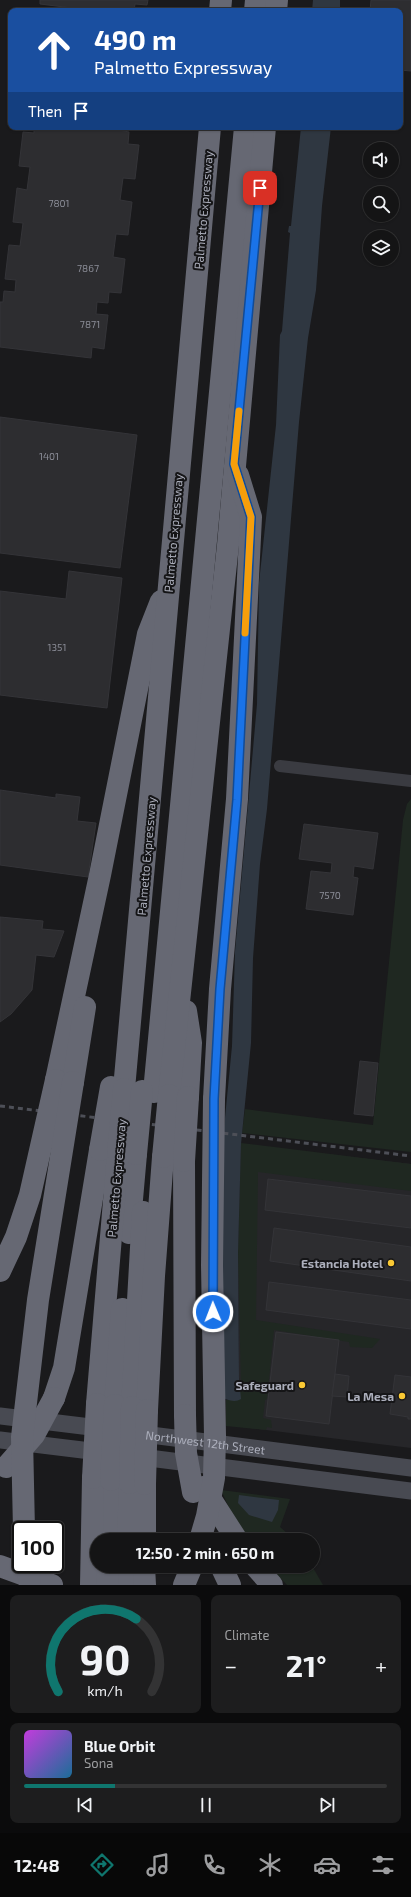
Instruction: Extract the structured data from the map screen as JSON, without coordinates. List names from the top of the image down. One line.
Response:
{"streets":{"highway":["Palmetto Expressway"],"main road":["Northwest 12th Street"]},"places":["Estancia Hotel","Safeguard","La Mesa"],"house_numbers":["7801","7867","7871","1401","1351","7570"],"page":{"turn":["490 m","Palmetto Expressway"],"then":"Then","limit":"100","trip":"12:50 · 2 min · 650 m","tile":"Climate","heat":["−","21°","+"],"song":["Blue Orbit","Sona"],"tabs":"12:48","gauge":["90","km/h"]}}
